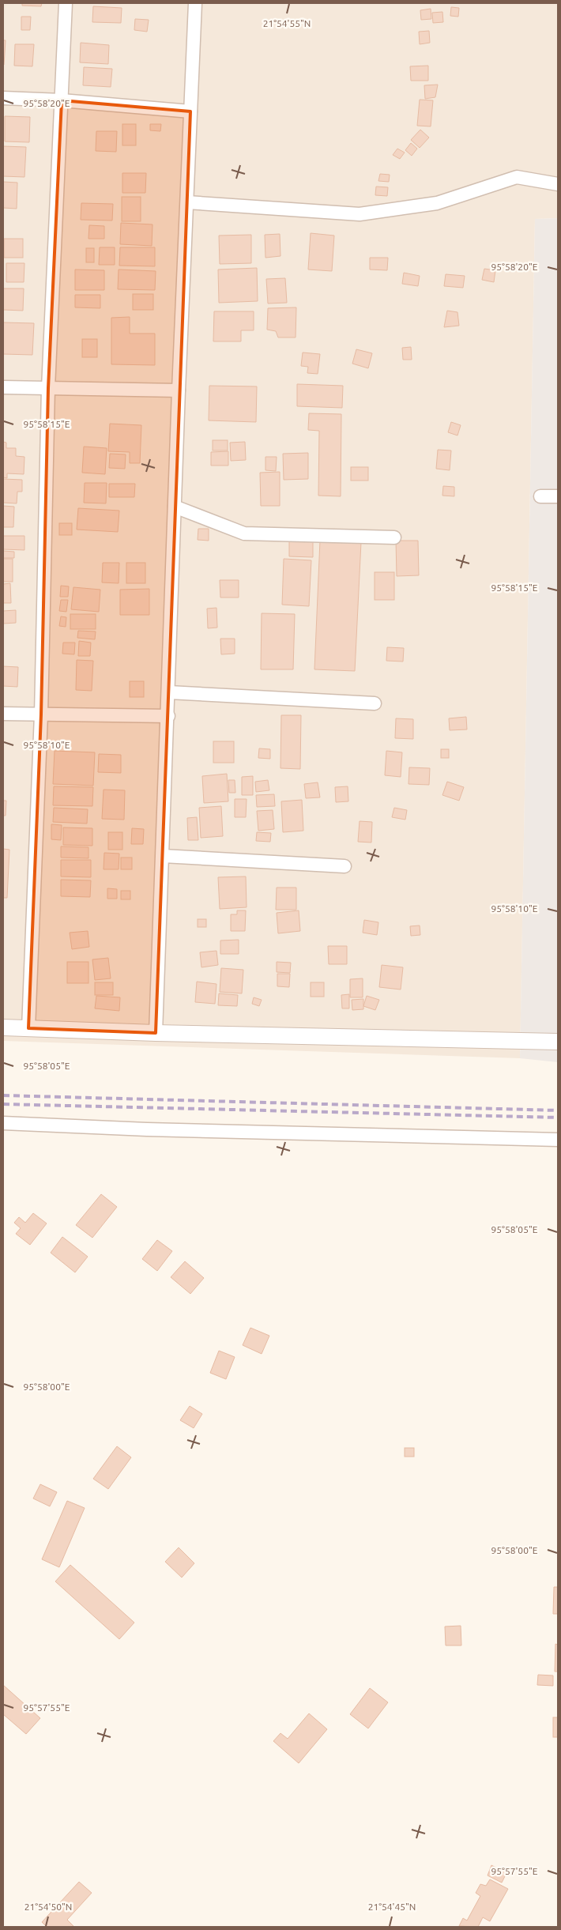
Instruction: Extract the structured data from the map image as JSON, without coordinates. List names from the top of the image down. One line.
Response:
{"coordinates":["21°54'55\"N","95°58'20\"E","95°58'15\"E","95°58'10\"E","95°58'05\"E","95°58'00\"E","95°57'55\"E","21°54'50\"N","21°54'45\"N"]}
